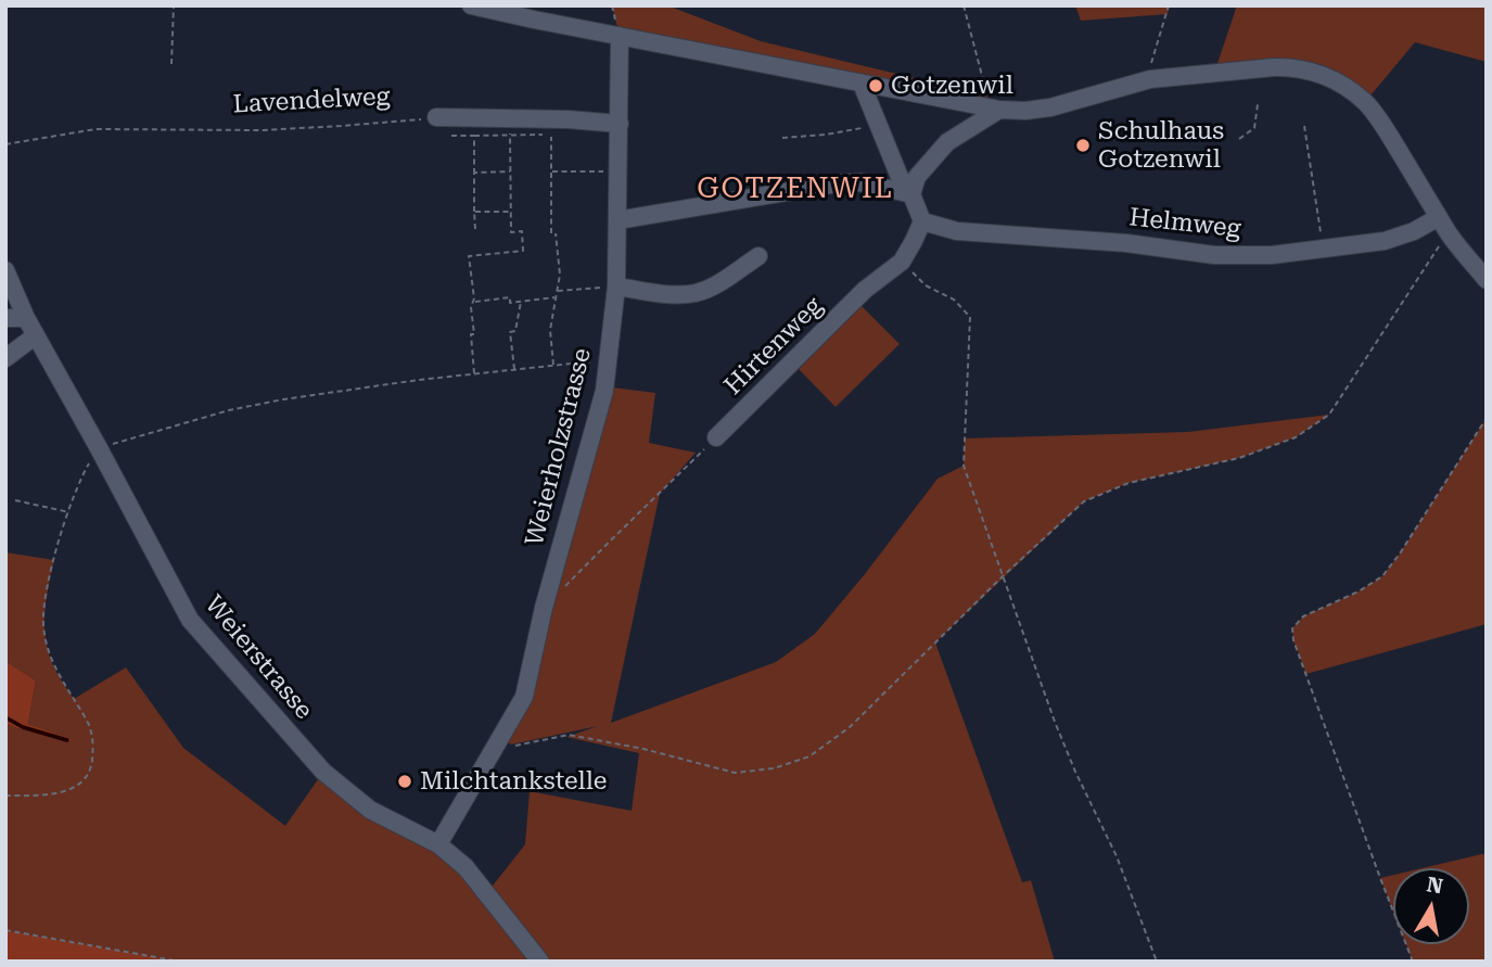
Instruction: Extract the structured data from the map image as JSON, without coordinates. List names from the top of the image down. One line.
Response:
{"streets":{"street":["Helmweg","Hirtenweg","Weierholzstrasse","Weierstrasse"],"path":["Lavendelweg"]},"crossings":[["Helmweg","Hirtenweg"],["Weierholzstrasse","Weierstrasse"]],"districts":["GOTZENWIL"],"places":["Gotzenwil","Schulhaus Gotzenwil","Milchtankstelle"],"north":"top"}
